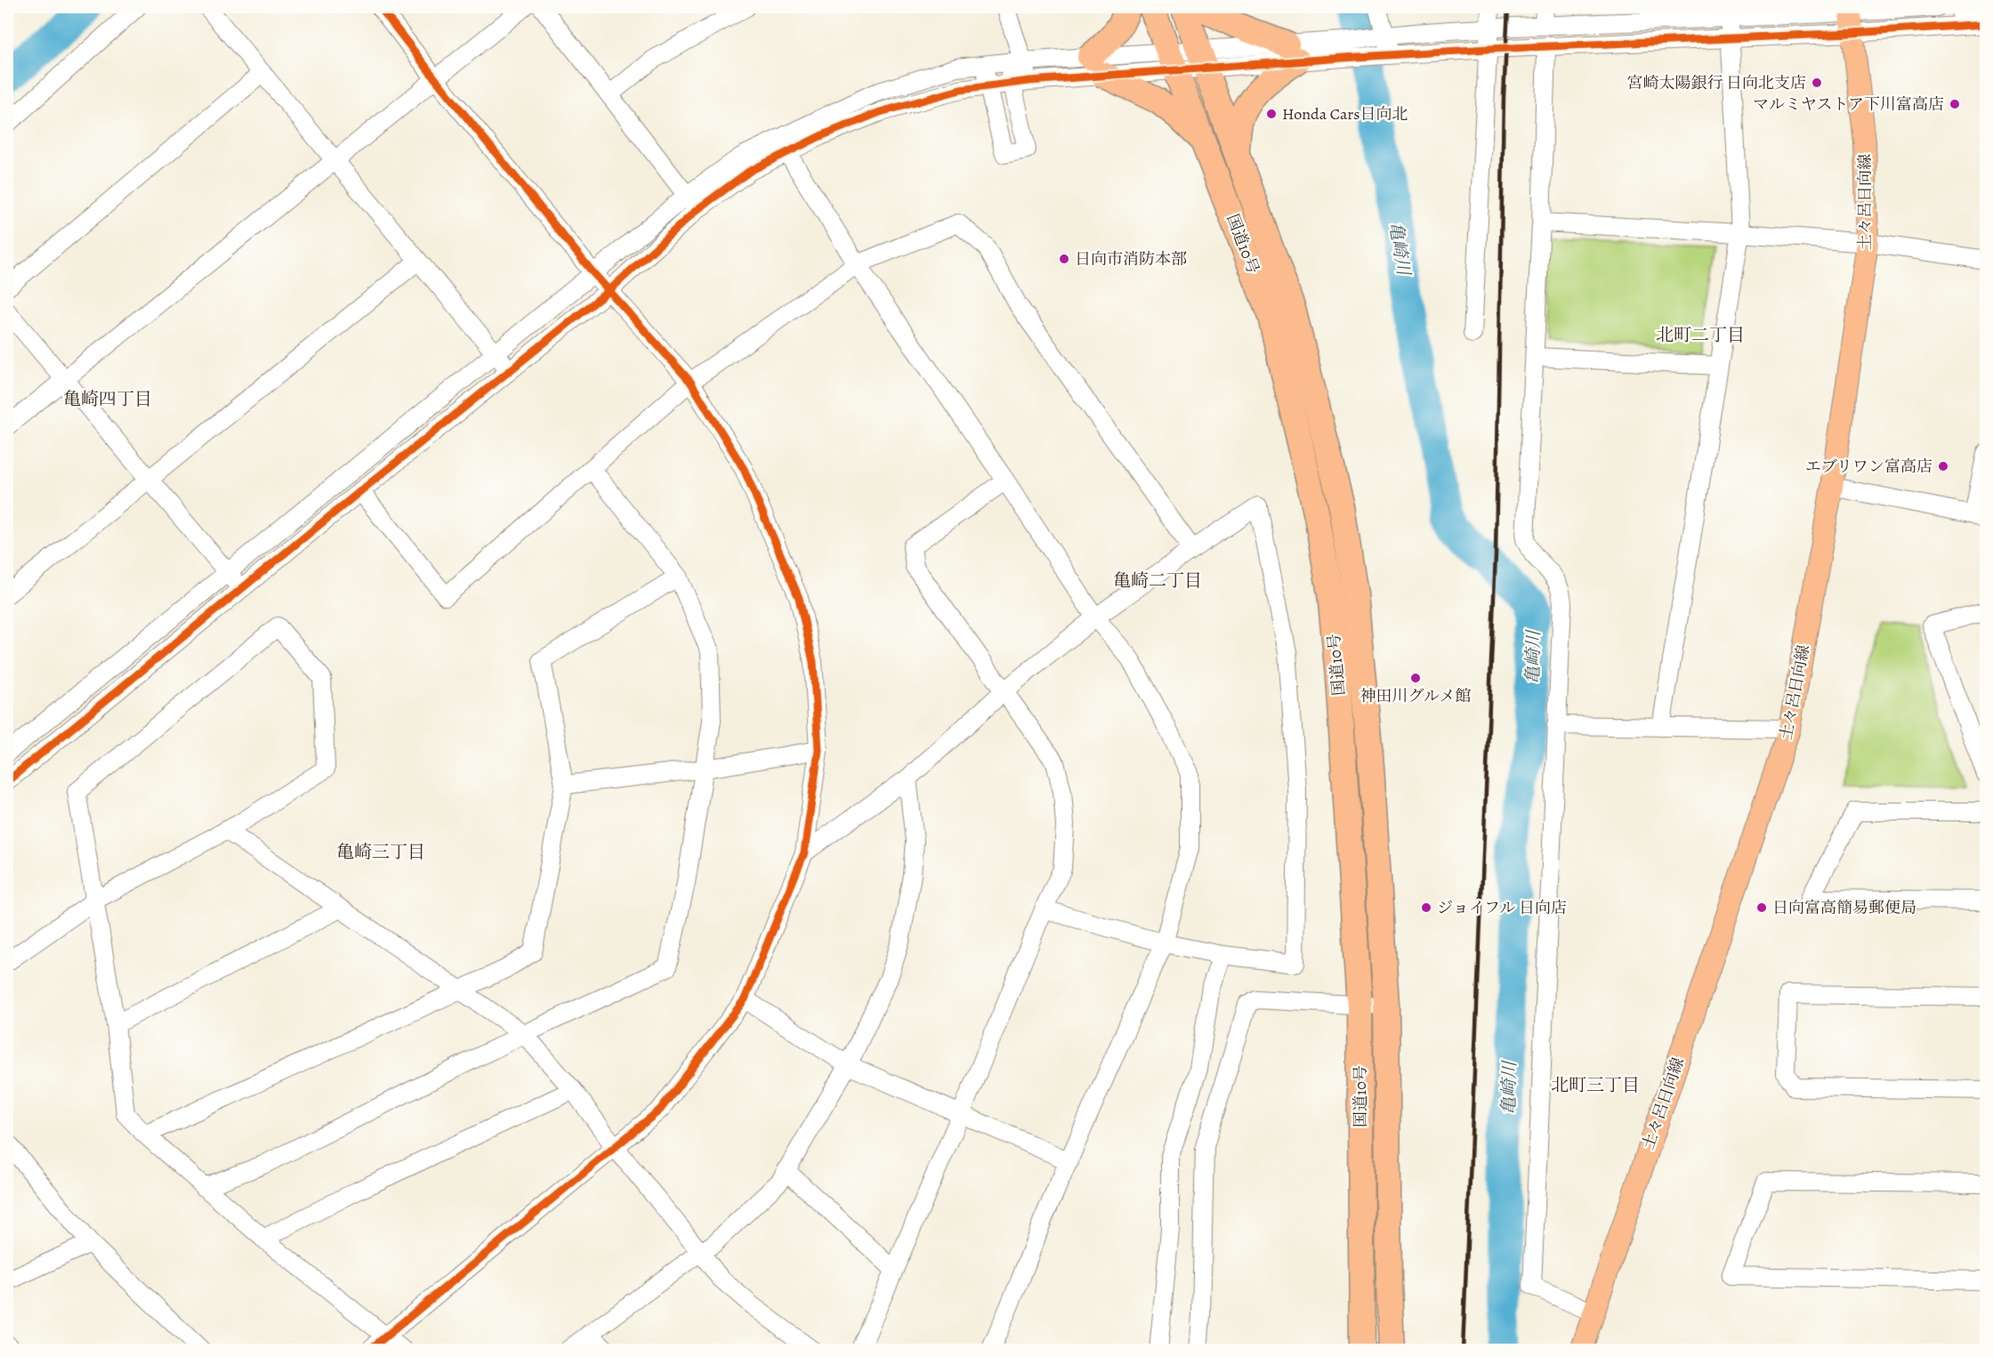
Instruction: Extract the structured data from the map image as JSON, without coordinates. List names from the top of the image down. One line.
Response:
{"streets":{"highway":["国道10号"],"main road":["土々呂日向線"]},"districts":["北町二丁目","亀崎四丁目","亀崎二丁目","亀崎三丁目","北町三丁目"],"water":["亀崎川"],"places":["宮崎太陽銀行 日向北支店","マルミヤストア下川富高店","Honda Cars日向北","日向市消防本部","エブリワン富高店","神田川グルメ館","ジョイフル 日向店","日向富高簡易郵便局"]}
